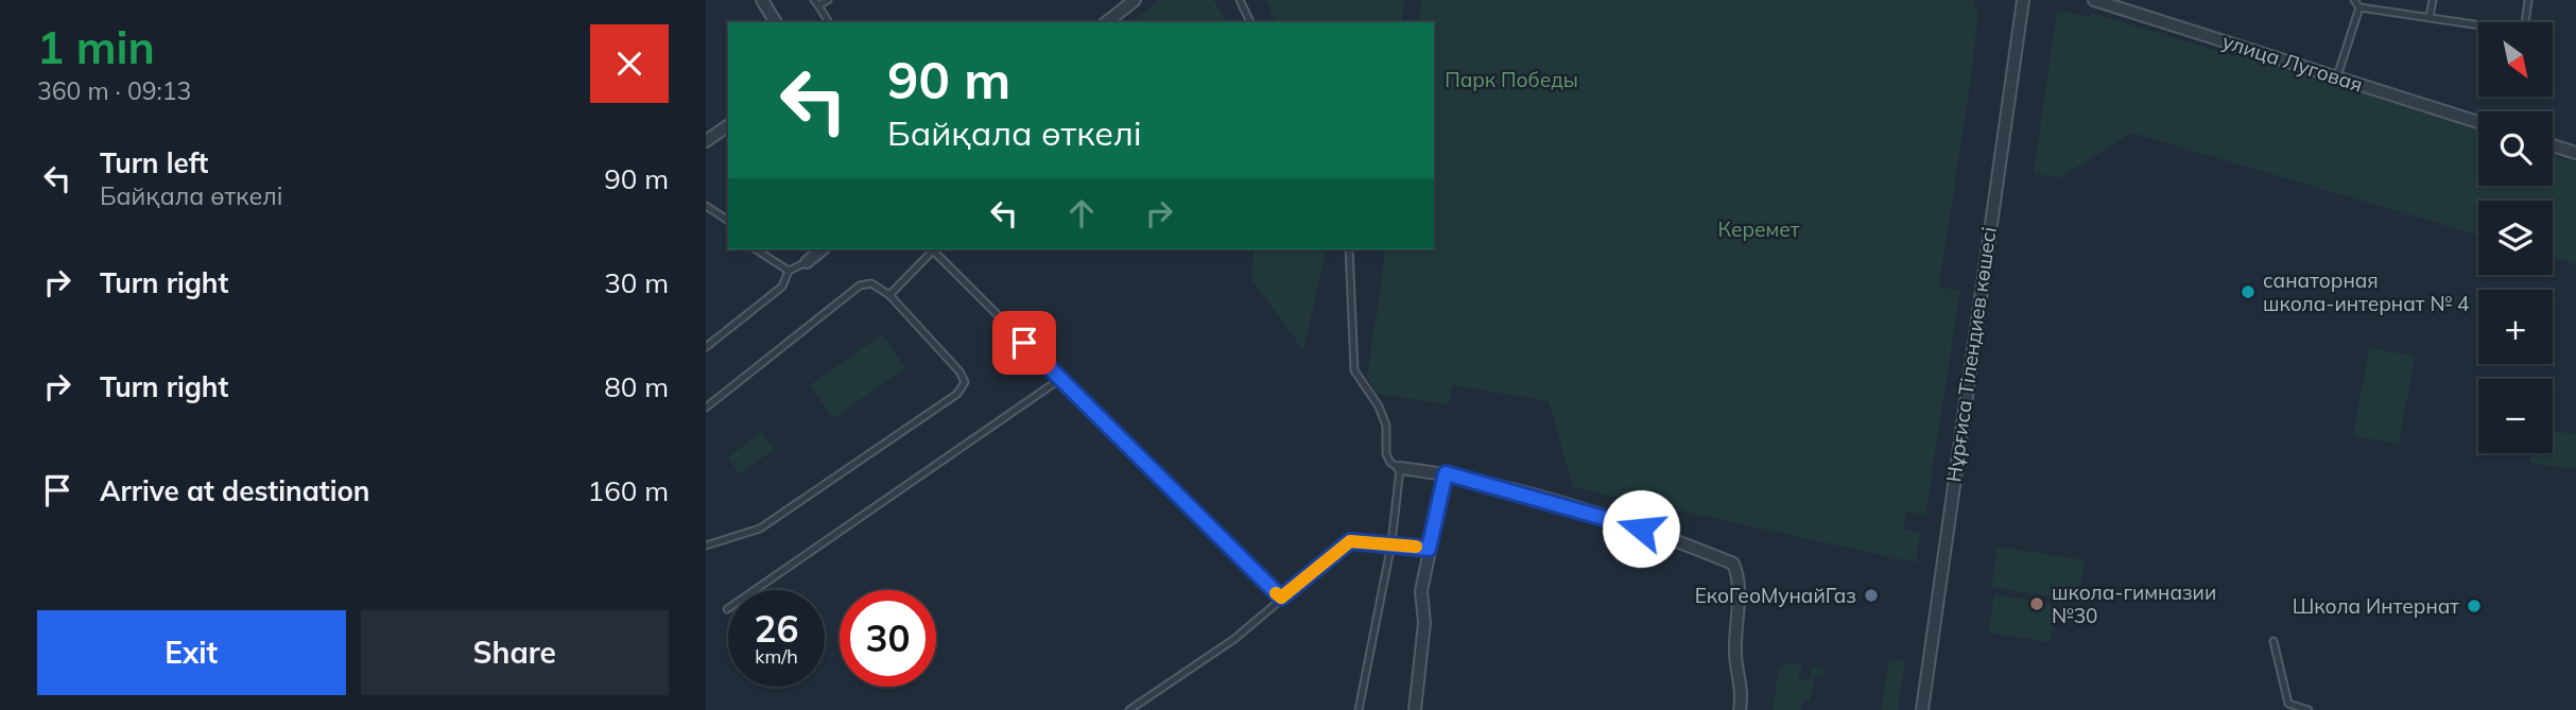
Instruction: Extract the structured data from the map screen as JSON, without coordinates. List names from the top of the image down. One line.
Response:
{"streets":{"street":["улица Луговая","Нұрғиса Тілендиев көшесі"]},"parks":["Парк Победы","Керемет"],"places":["санаторная школа-интернат № 4","ЕкоГеоМунайГаз","школа-гимназии №30","Школа Интернат"],"north":"bottom right","page":{"heading":["1 min","360 m · 09:13"],"map_buttons":["+","−"],"turn":["90 m","Байқала өткелі"],"list":[{"name":"Turn left","note":"Байқала өткелі","value":"90 m"},{"name":"Turn right","value":"30 m"},{"name":"Turn right","value":"80 m"},{"name":"Arrive at destination","value":"160 m"}],"speed":"26 km/h","limit":"30","buttons":["Exit","Share"]}}
